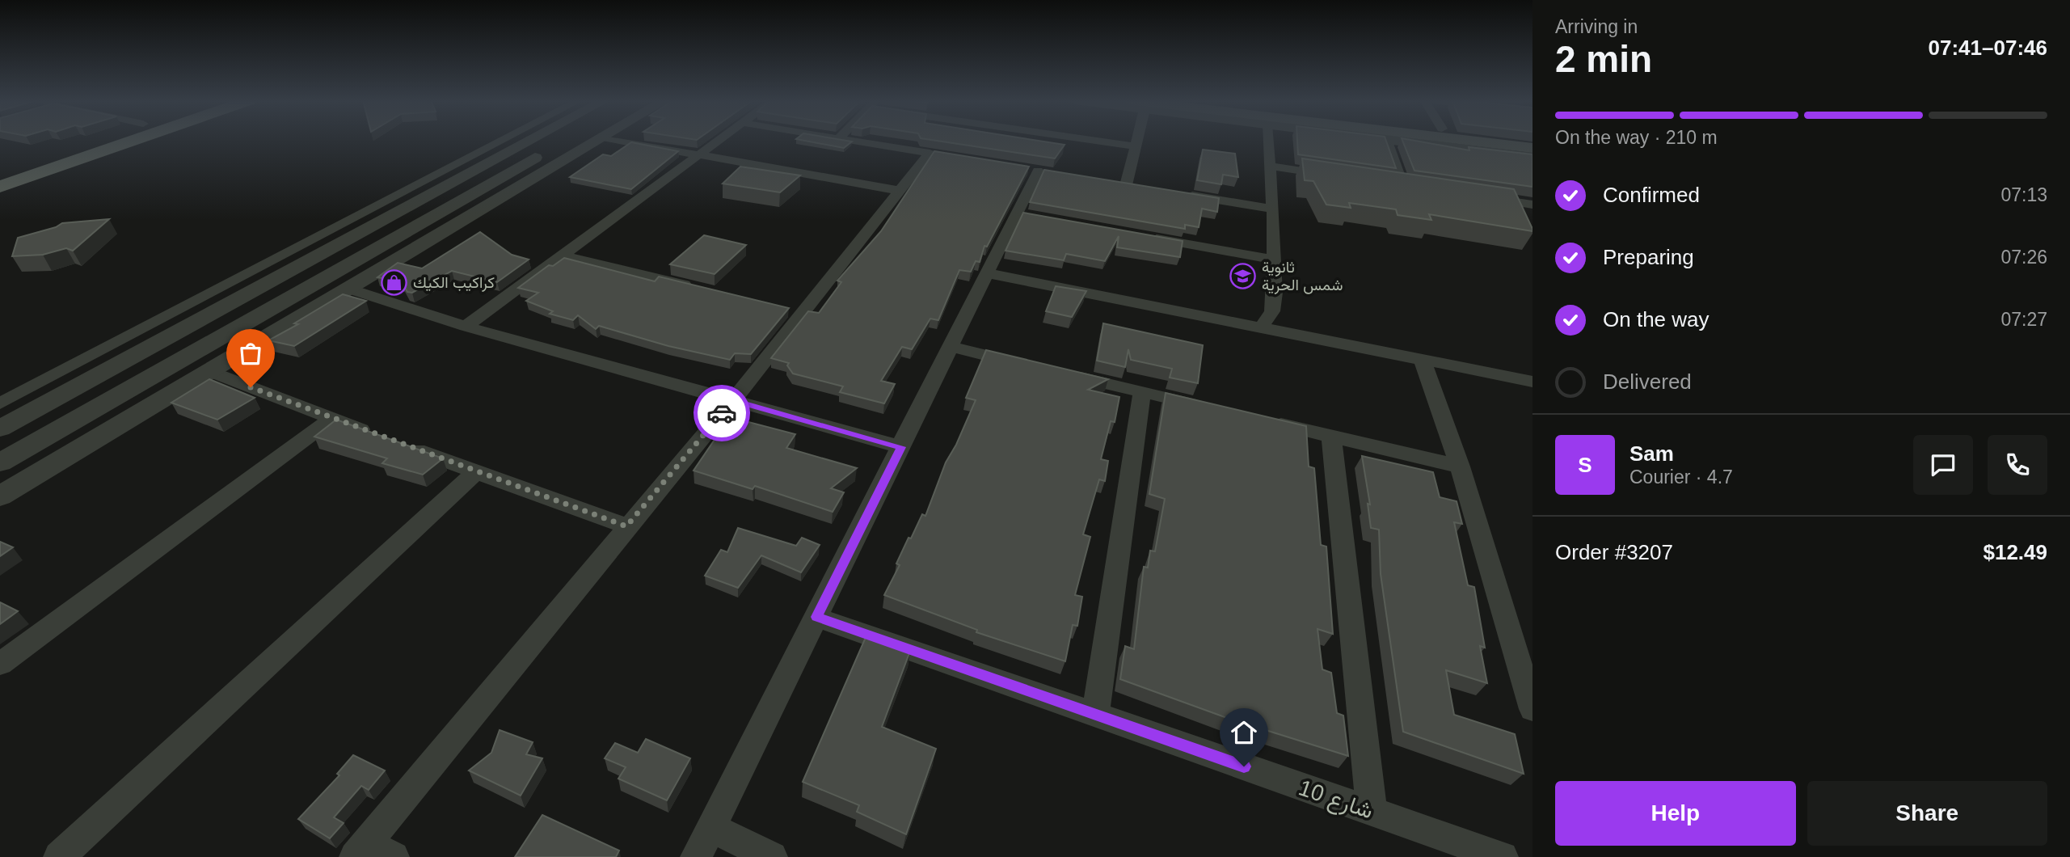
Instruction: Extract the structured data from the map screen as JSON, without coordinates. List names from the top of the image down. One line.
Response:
{"streets":{"street":["شارع 10"]},"places":{"school or university":["ثانوية شمس الحرية"],"shop":["كراكيب الكيك"]},"page":{"heading":["2 min","Arriving in","07:41–07:46"],"panel":["Sam","Courier · 4.7","Order #3207","$12.49"],"bar":"On the way · 210 m","list":[["Confirmed","07:13"],["Preparing","07:26"],["On the way","07:27"],"Delivered"],"round":"S","buttons":["Help","Share"]}}
